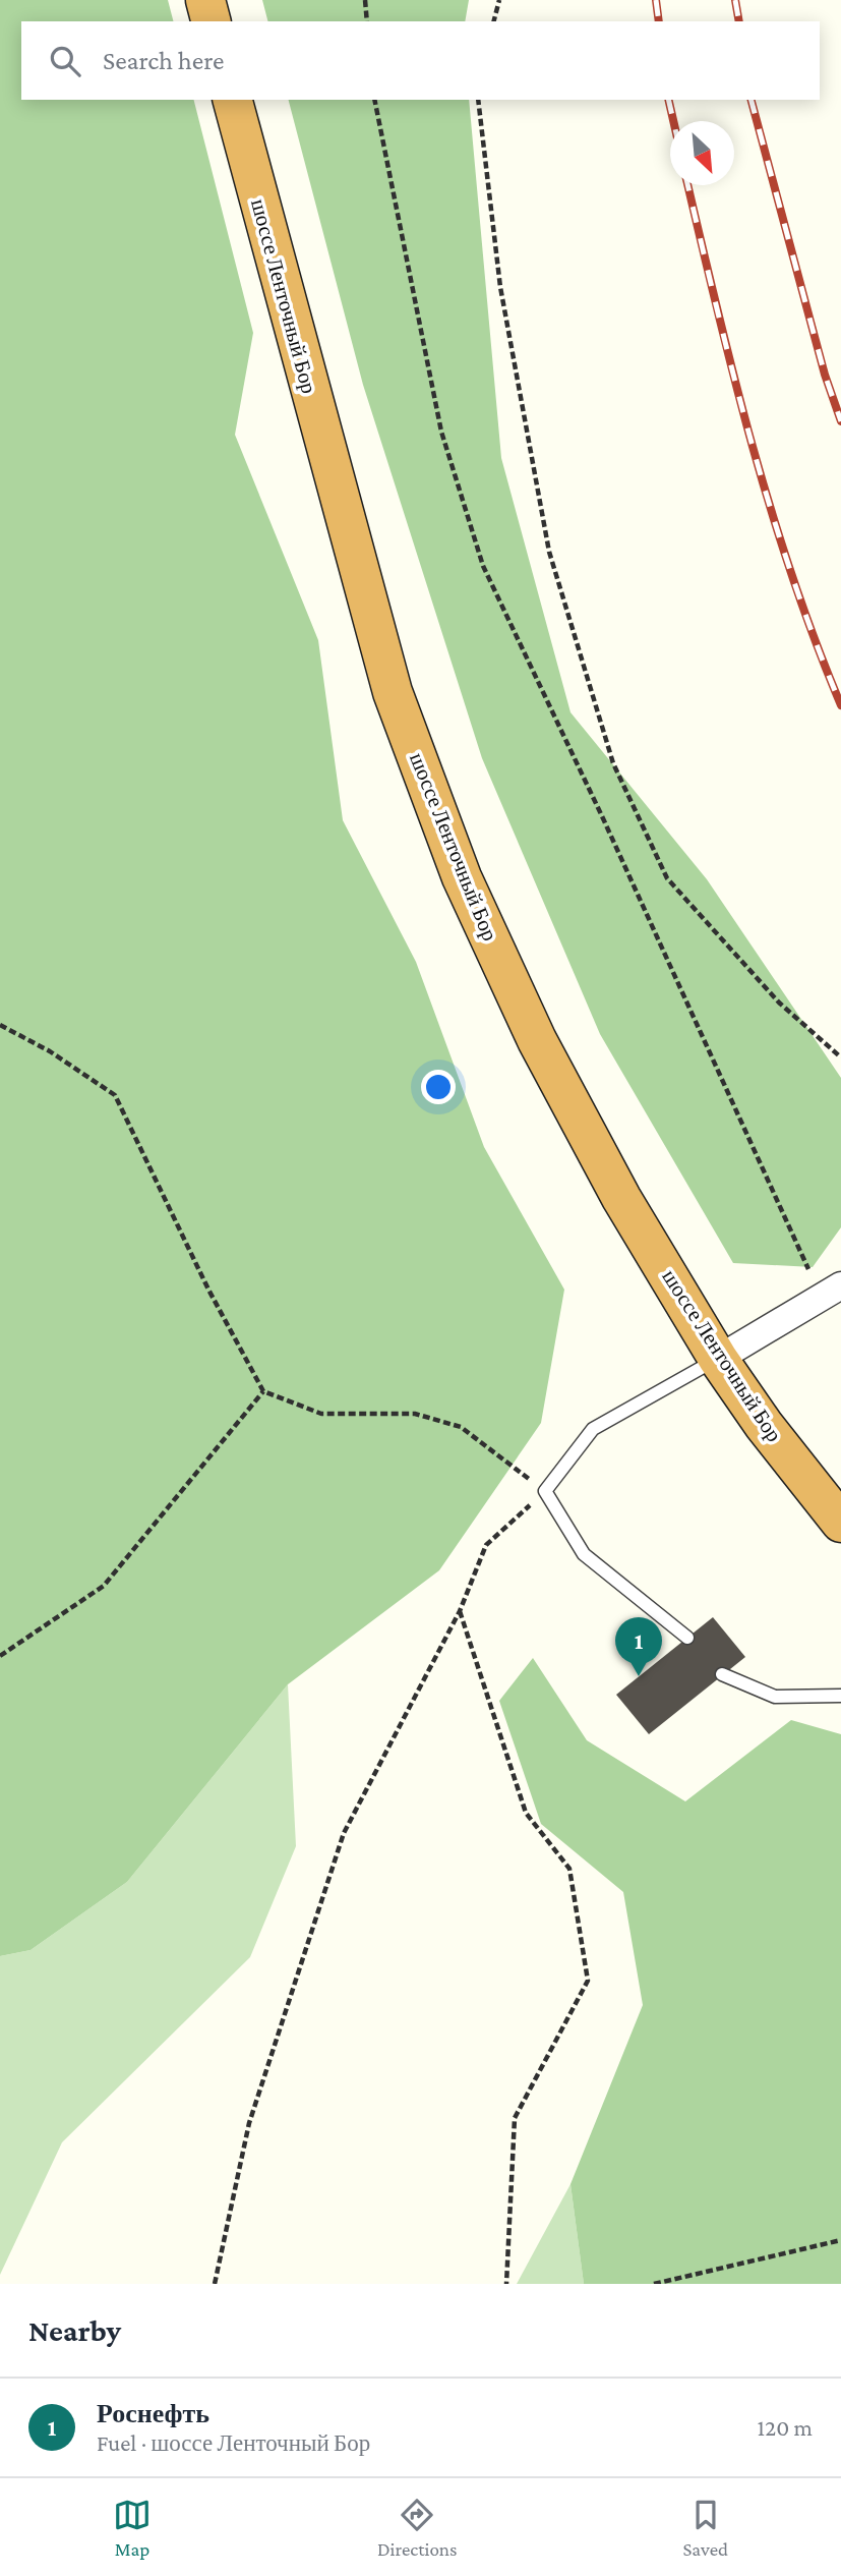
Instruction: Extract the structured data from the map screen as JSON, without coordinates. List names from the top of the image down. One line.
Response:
{"streets":{"highway":["шоссе Ленточный Бор"]},"north":"bottom right","page":{"search":"Search here","pins":"1","heading":"Nearby","list":[{"mark":"1","name":"Роснефть","note":"Fuel · шоссе Ленточный Бор","value":"120 m"}],"nav":["Map","Directions","Saved"]}}
